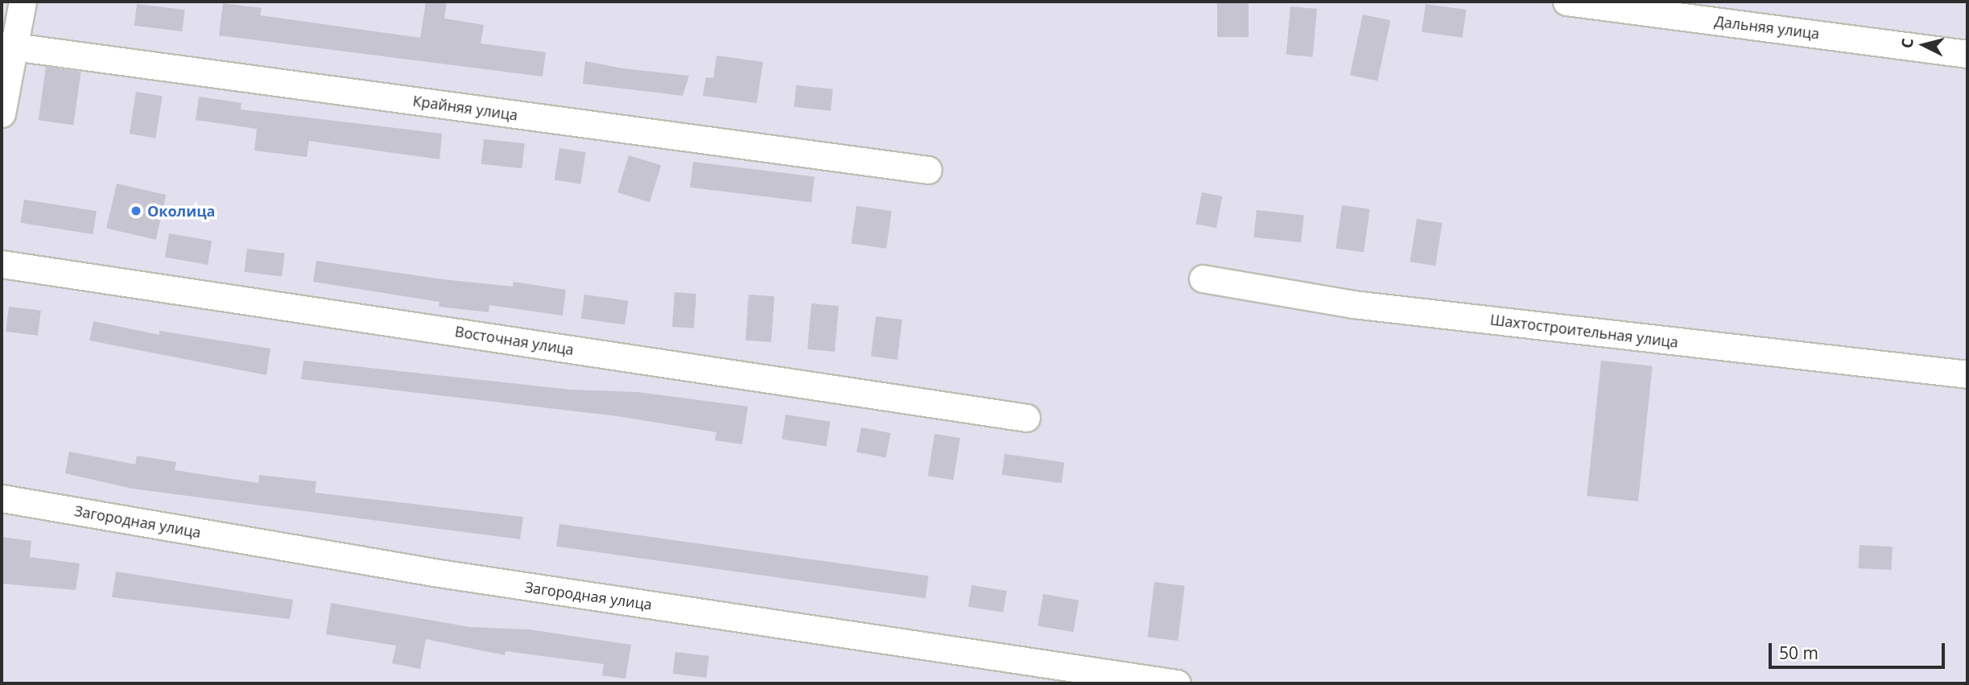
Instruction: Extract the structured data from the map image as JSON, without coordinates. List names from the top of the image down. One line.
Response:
{"streets":{"street":["Дальняя улица","Крайняя улица","Шахтостроительная улица","Восточная улица","Загородная улица"]},"places":["Околица"],"scale_bar":"50 m","north":"left"}
